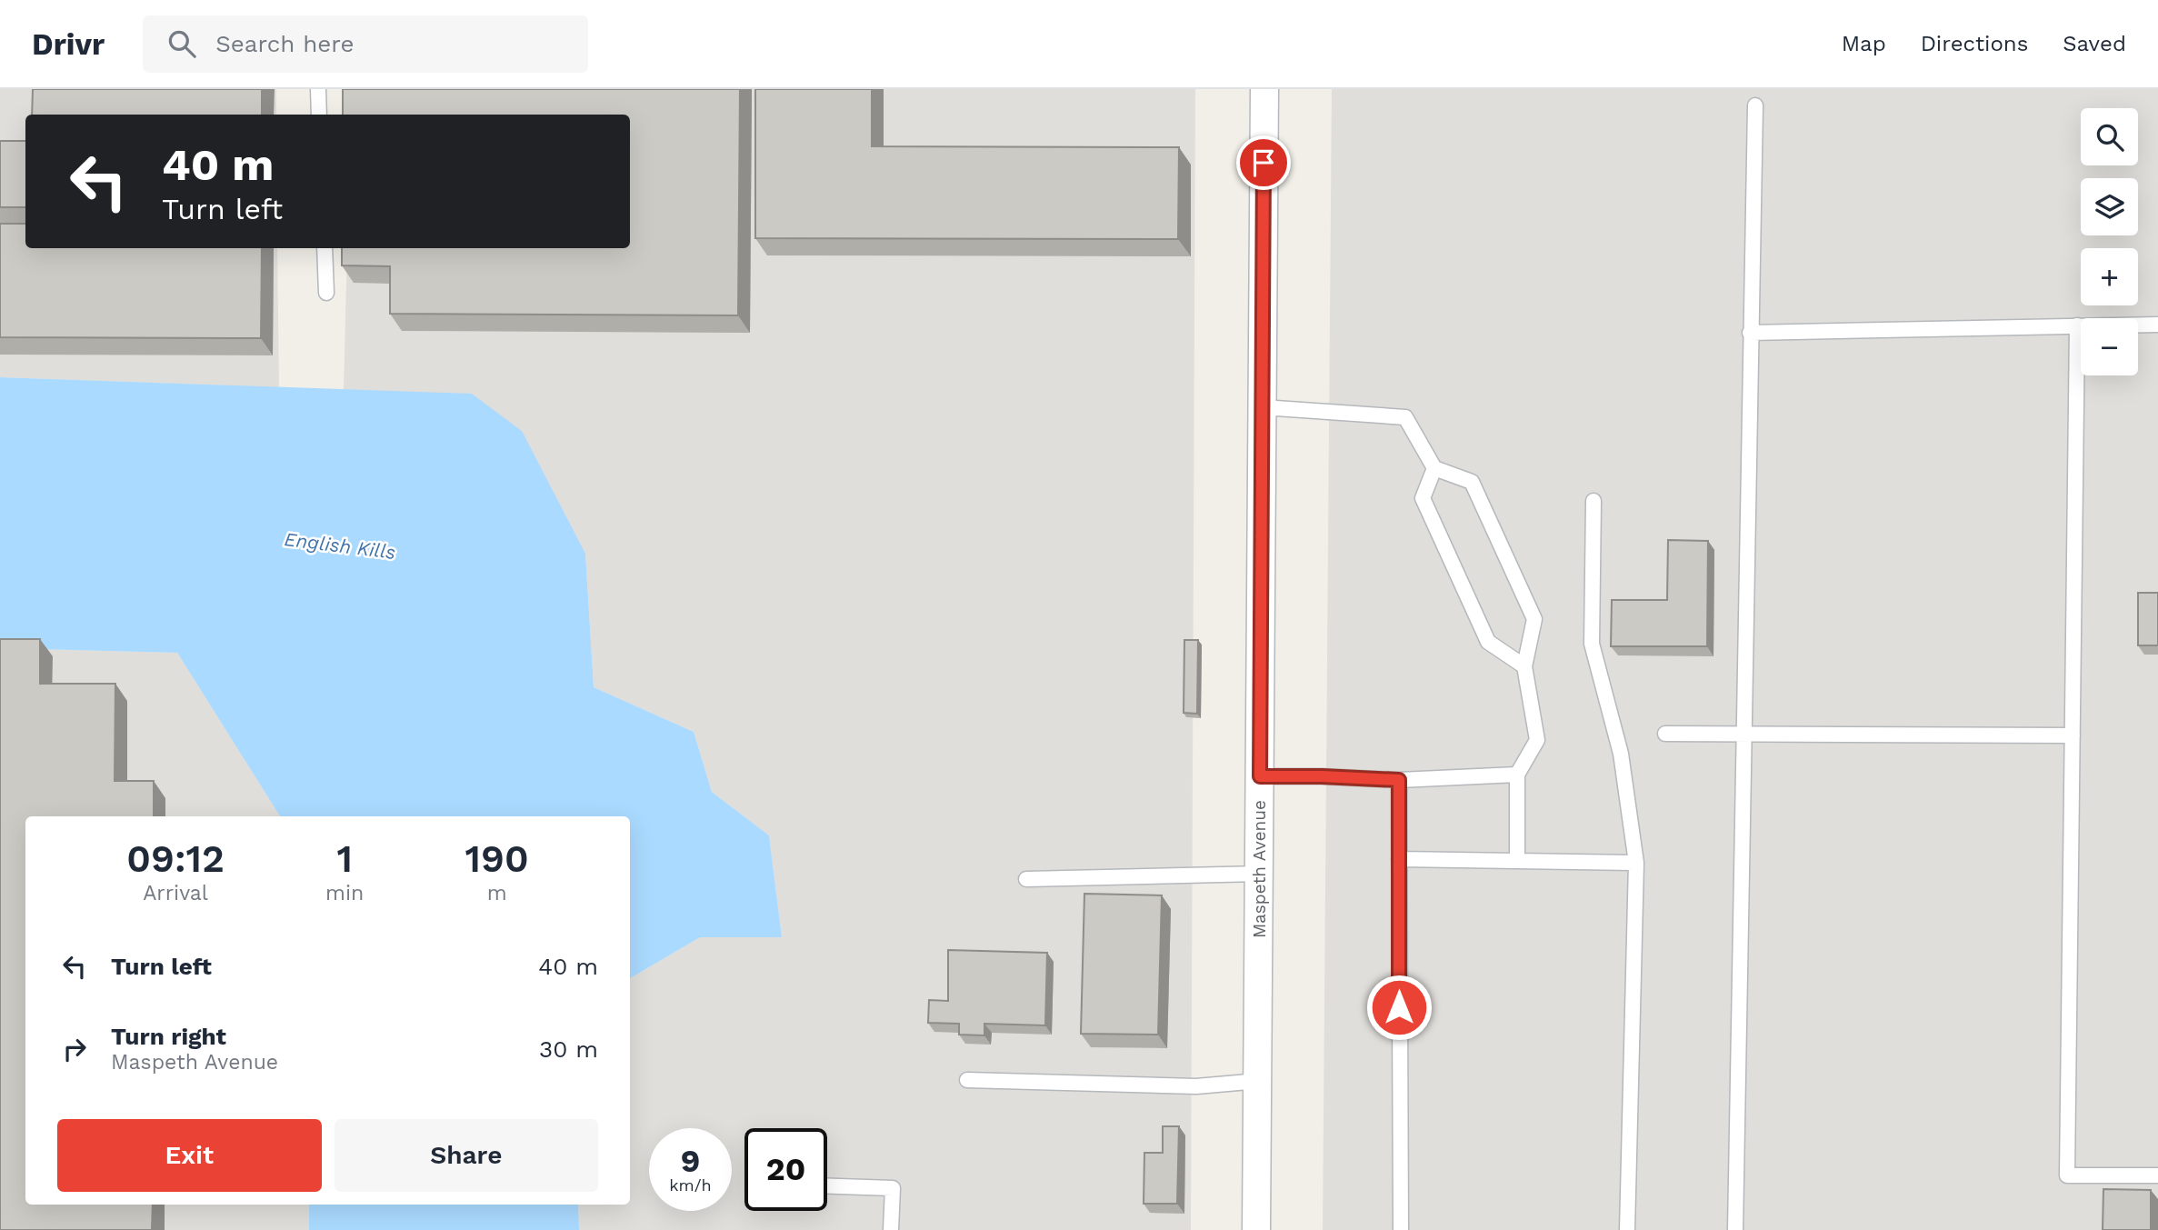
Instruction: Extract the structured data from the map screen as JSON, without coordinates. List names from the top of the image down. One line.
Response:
{"streets":{"street":["Maspeth Avenue"]},"water":["English Kills"],"page":{"header":"Drivr","search":"Search here","nav":["Map","Directions","Saved"],"map_buttons":["+","−"],"turn":["40 m","Turn left"],"eta":["09:12","Arrival","1","min","190","m"],"list":[{"name":"Turn left","value":"40 m"},{"name":"Turn right","note":"Maspeth Avenue","value":"30 m"}],"buttons":["Exit","Share"],"speed":"9 km/h","limit":"20"}}
